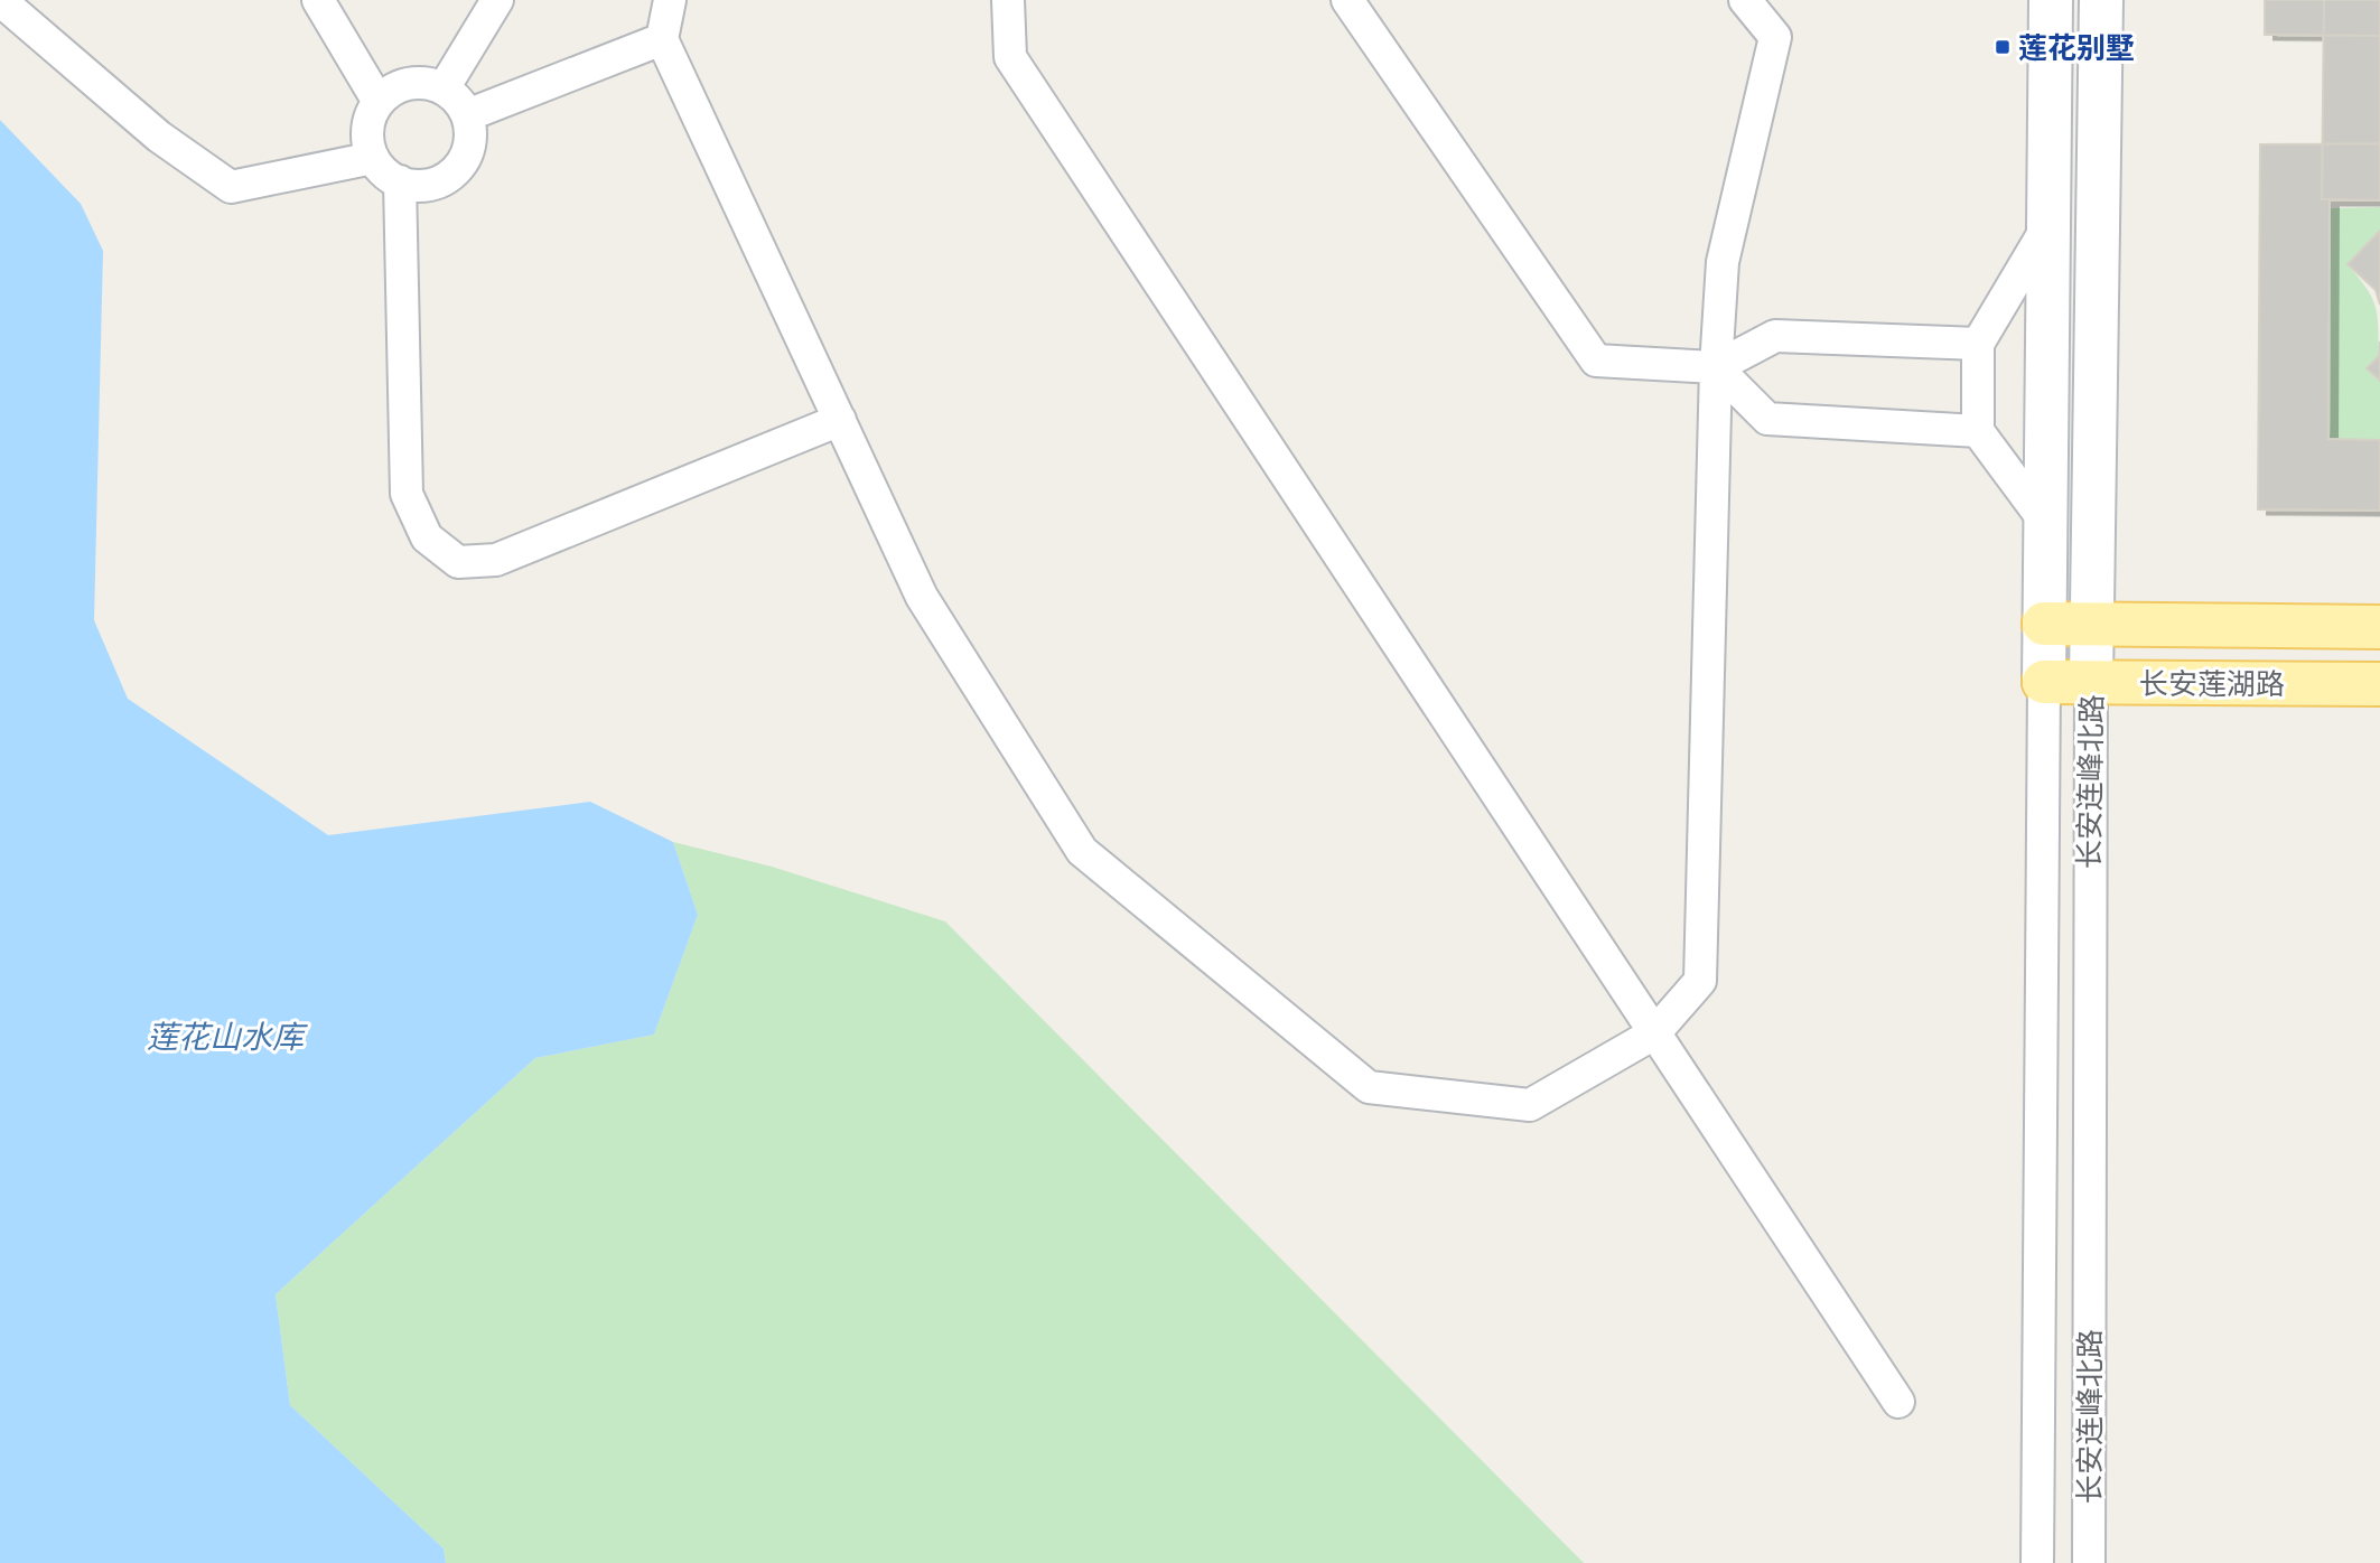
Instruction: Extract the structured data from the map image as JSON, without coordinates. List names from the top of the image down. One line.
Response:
{"streets":{"main road":["长安莲湖路","长安连峰北路"]},"crossings":[["长安莲湖路","长安连峰北路"]],"water":["莲花山水库"],"places":{"transit":["莲花别墅"]}}
